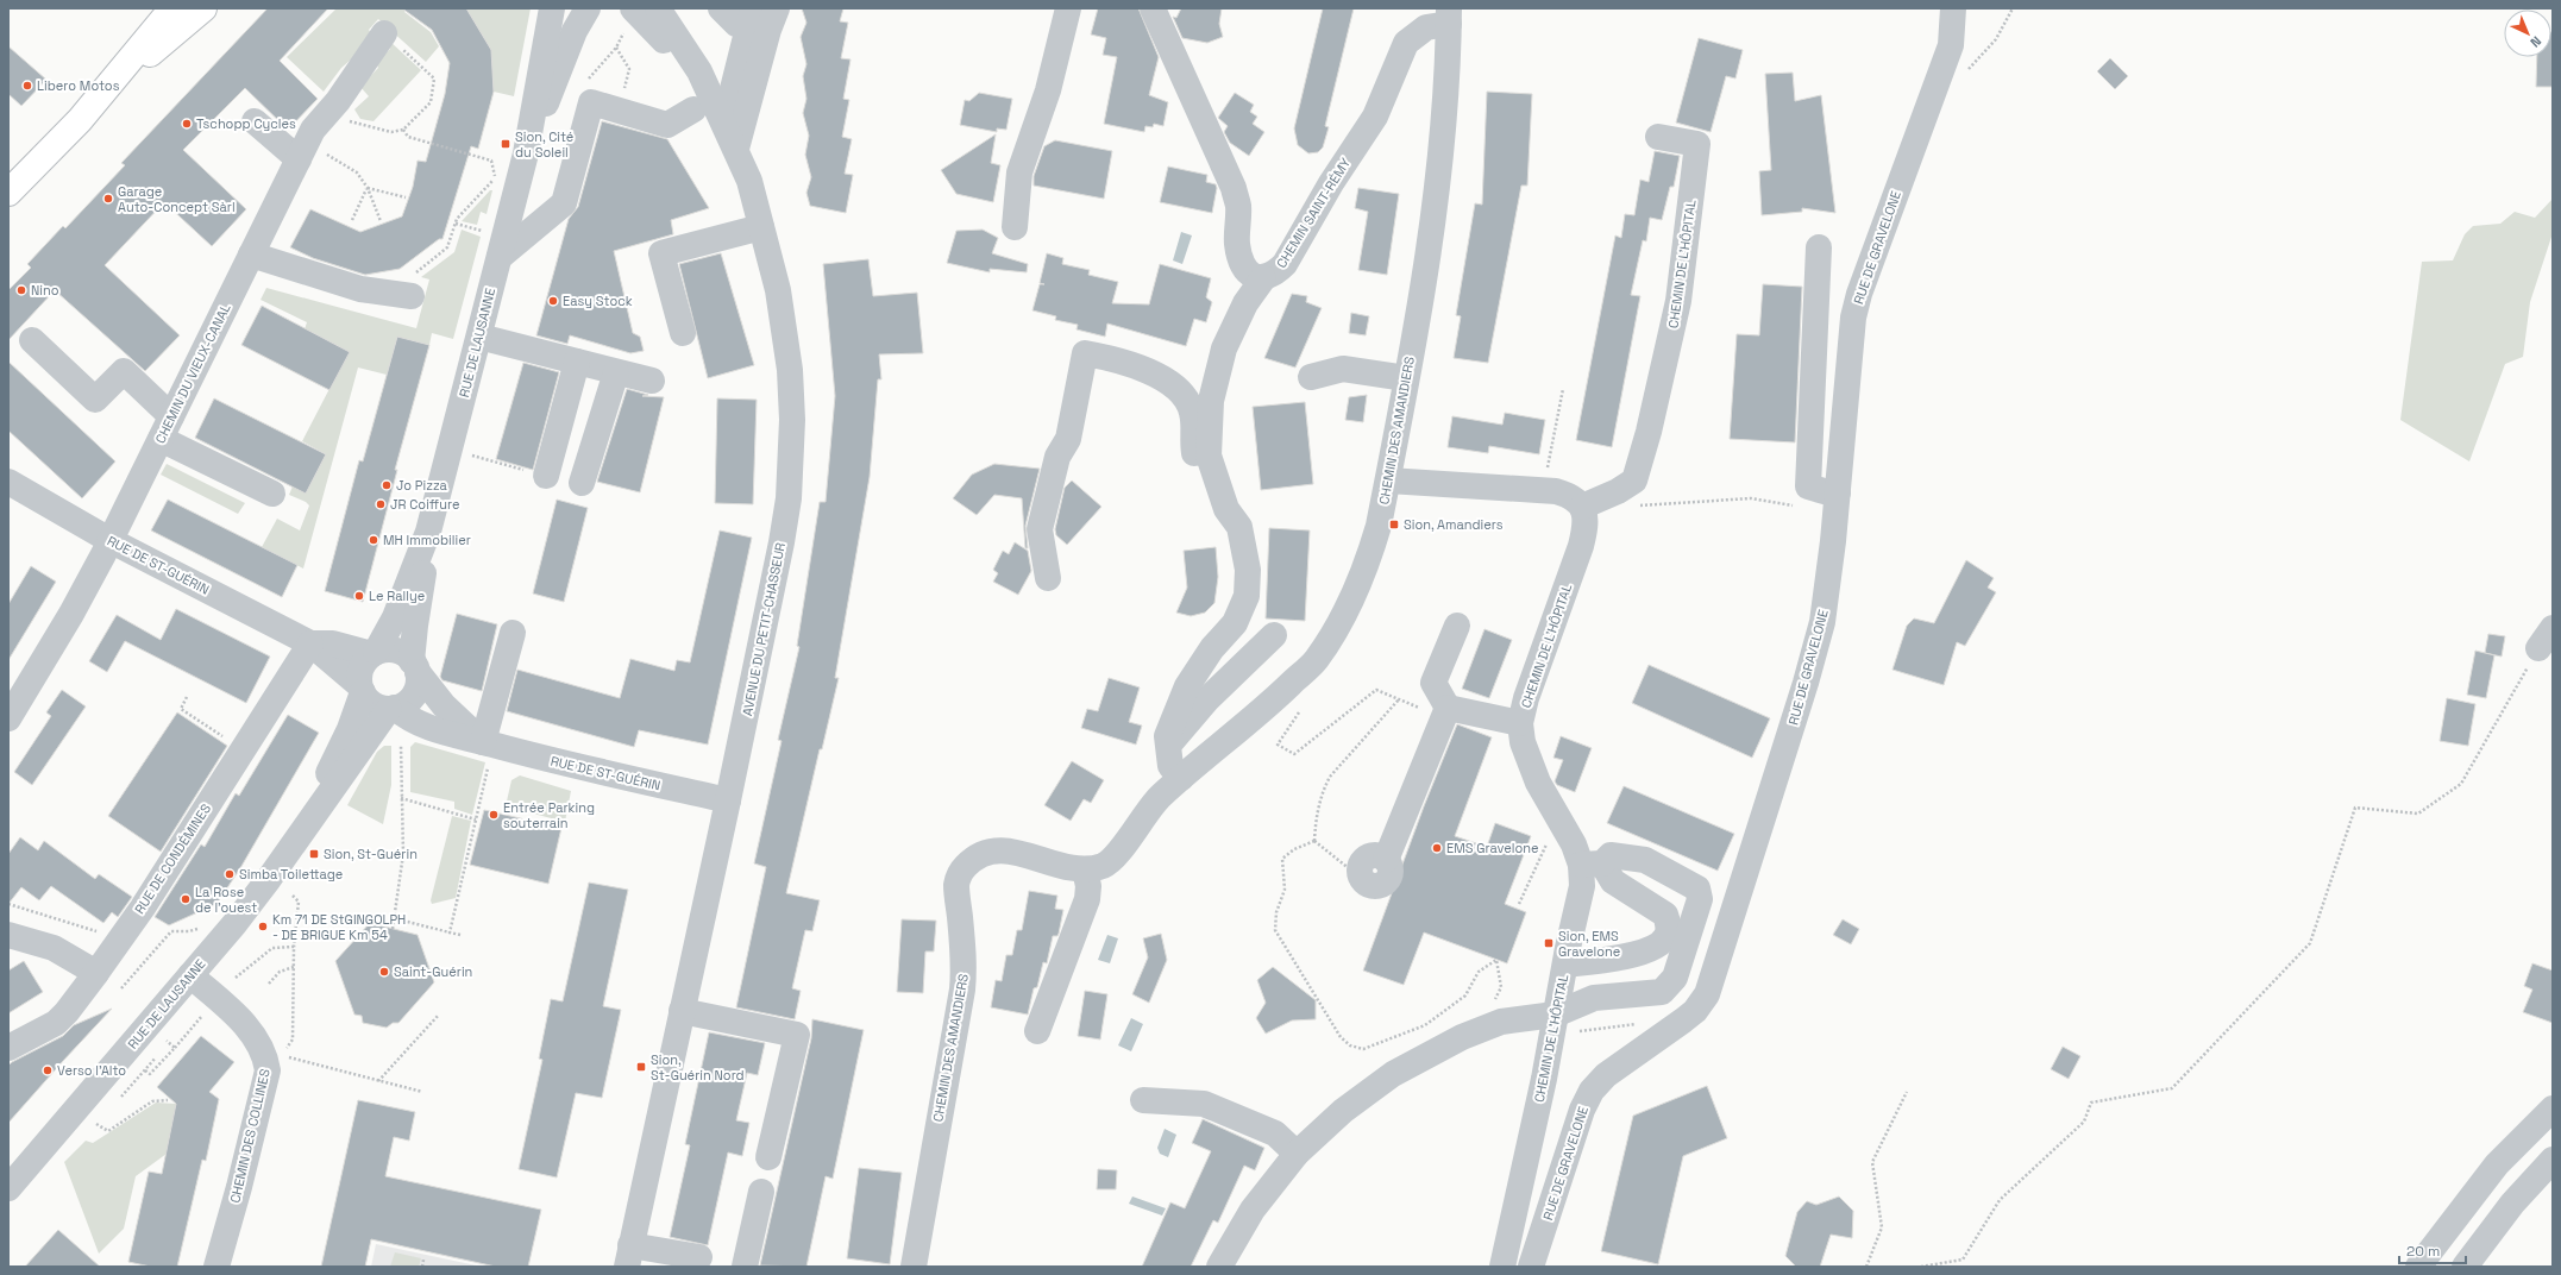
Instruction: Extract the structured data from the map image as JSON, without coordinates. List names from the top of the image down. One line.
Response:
{"streets":{"street":["CHEMIN SAINT-RÉMY","RUE DE GRAVELONE","CHEMIN DE L'HÔPITAL","RUE DE LAUSANNE","CHEMIN DU VIEUX-CANAL","CHEMIN DES AMANDIERS","RUE DE ST-GUÉRIN","AVENUE DU PETIT-CHASSEUR","RUE DE CONDÉMINES","CHEMIN DES COLLINES"]},"crossings":[["CHEMIN SAINT-RÉMY","CHEMIN DES AMANDIERS"],["RUE DE LAUSANNE","RUE DE ST-GUÉRIN"],["RUE DE LAUSANNE","CHEMIN DES COLLINES"],["CHEMIN DU VIEUX-CANAL","RUE DE ST-GUÉRIN"],["RUE DE ST-GUÉRIN","AVENUE DU PETIT-CHASSEUR"],["RUE DE ST-GUÉRIN","RUE DE CONDÉMINES"]],"places":{"other":["Libero Motos","Tschopp Cycles","Garage Auto-Concept Sàrl","Nino","Easy Stock","Jo Pizza","JR Coiffure","MH Immobilier","Le Rallye","Entrée Parking souterrain","EMS Gravelone","Simba Toilettage","La Rose de l'ouest","Km 71 DE StGINGOLPH - DE BRIGUE Km 54","Saint-Guérin","Verso l'Alto"],"transit":["Sion, Cité du Soleil","Sion, Amandiers","Sion, St-Guérin","Sion, EMS Gravelone","Sion, St-Guérin Nord"]},"scale_bar":"20 m","north":"bottom right"}
